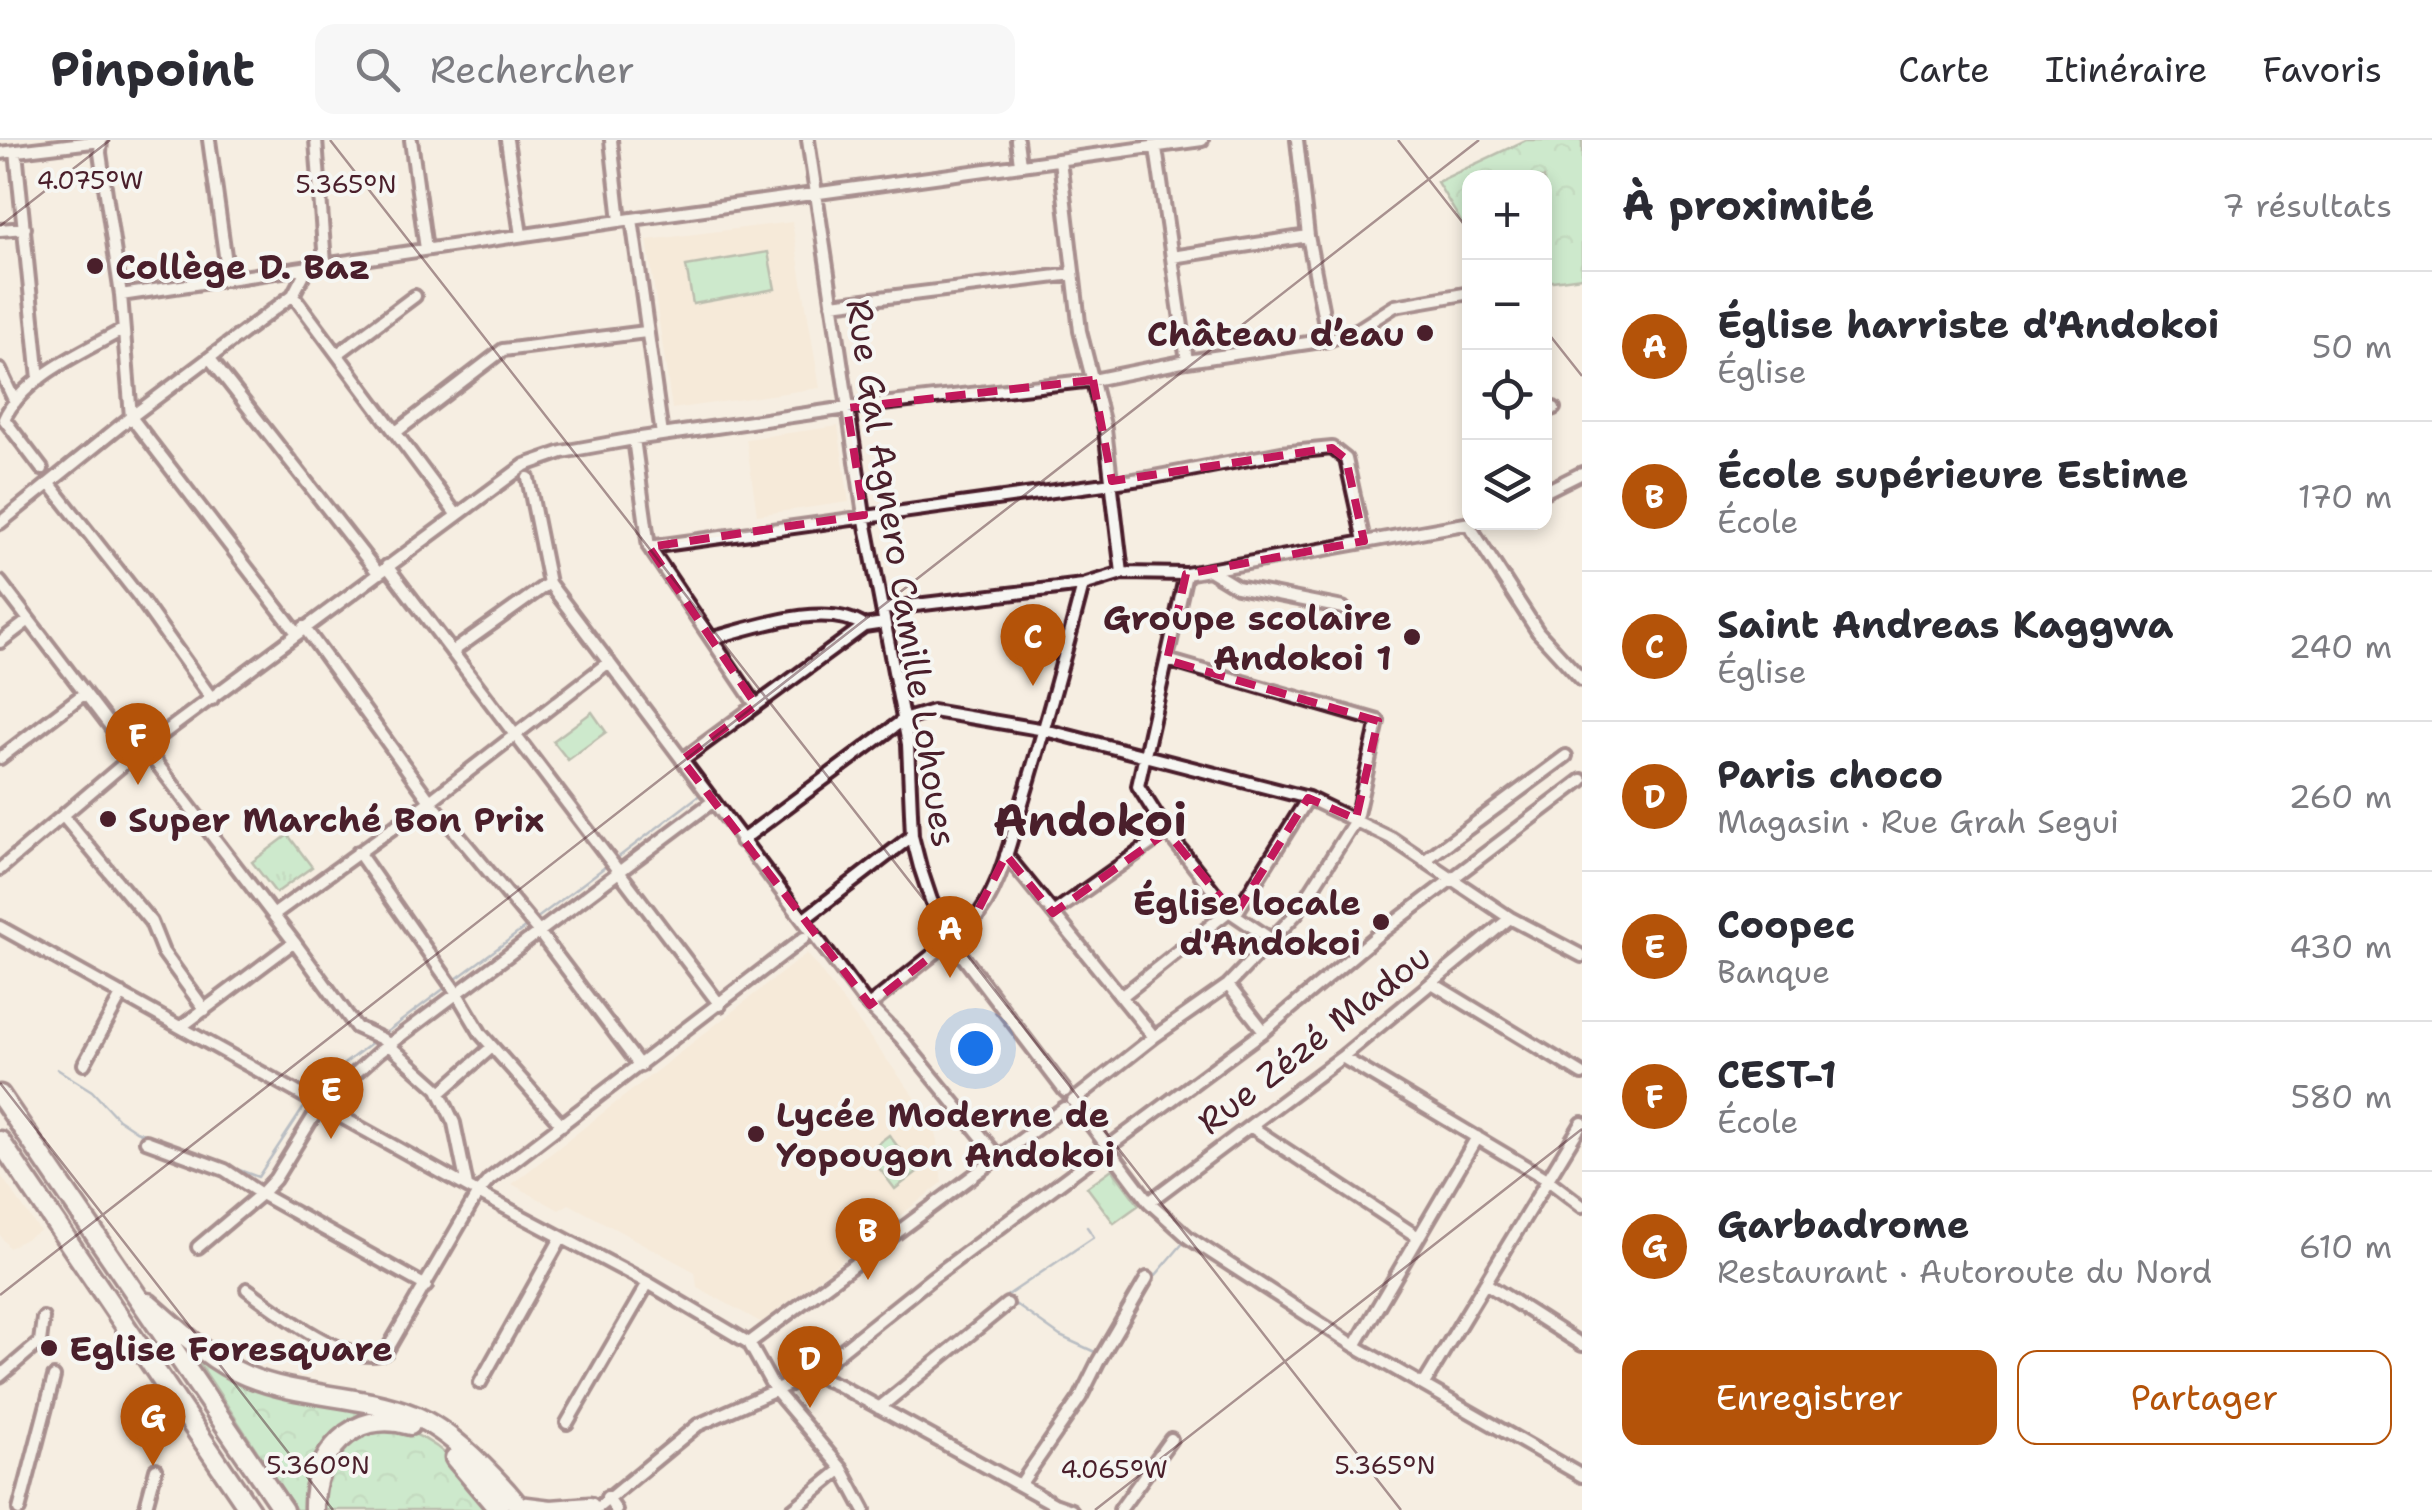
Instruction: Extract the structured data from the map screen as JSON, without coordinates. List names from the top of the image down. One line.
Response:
{"streets":{"street":["Rue Gal Agnero Camille Lohoues","Rue Zézé Madou"]},"districts":["Andokoi"],"places":["Collège D. Baz","Château d’eau","Groupe scolaire Andokoi 1","Super Marché Bon Prix","Église locale d'Andokoi","Lycée Moderne de Yopougon Andokoi","Eglise Foresquare"],"page":{"header":"Pinpoint","search":"Rechercher","nav":["Carte","Itinéraire","Favoris"],"heading":["À proximité","7 résultats"],"map_buttons":["+","−"],"list":[{"mark":"A","name":"Église harriste d'Andokoi","note":"Église","value":"50 m"},{"mark":"B","name":"École supérieure Estime","note":"École","value":"170 m"},{"mark":"C","name":"Saint Andreas Kaggwa","note":"Église","value":"240 m"},{"mark":"D","name":"Paris choco","note":"Magasin · Rue Grah Segui","value":"260 m"},{"mark":"E","name":"Coopec","note":"Banque","value":"430 m"},{"mark":"F","name":"CEST-1","note":"École","value":"580 m"},{"mark":"G","name":"Garbadrome","note":"Restaurant · Autoroute du Nord","value":"610 m"}],"pins":["C","F","A","E","B","D","G"],"buttons":["Enregistrer","Partager"]},"coordinates":["4.075°W","5.365°N","5.360°N","4.065°W"]}
